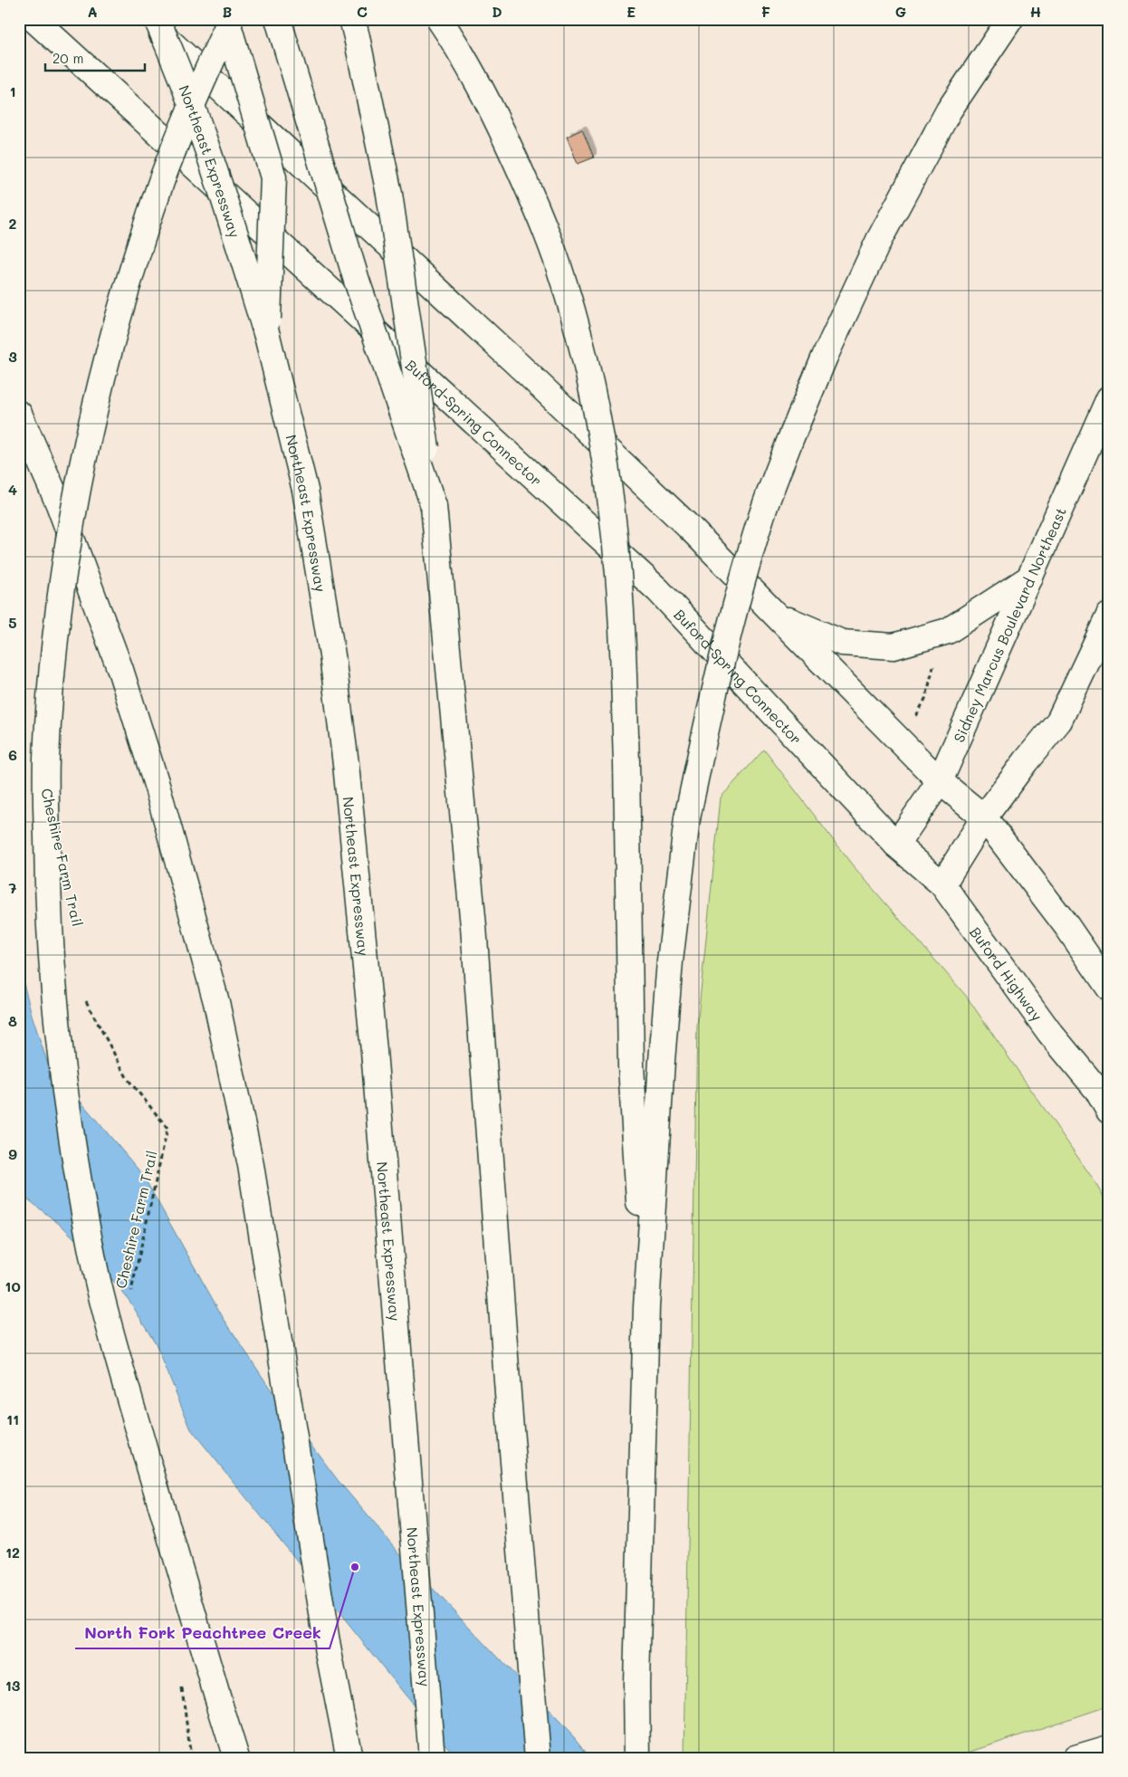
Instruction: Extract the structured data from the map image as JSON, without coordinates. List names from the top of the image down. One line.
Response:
{"streets":{"main road":["Northeast Expressway","Buford-Spring Connector","Sidney Marcus Boulevard Northeast","Buford Highway"],"path":["Cheshire Farm Trail"]},"crossings":[["Buford-Spring Connector","Sidney Marcus Boulevard Northeast"],["Buford-Spring Connector","Buford Highway"],["Sidney Marcus Boulevard Northeast","Buford Highway"]],"places":["North Fork Peachtree Creek"],"scale_bar":"20 m","grid":{"columns":["A","B","C","D","E","F","G","H"],"rows":["1","2","3","4","5","6","7","8","9","10","11","12","13"]}}
